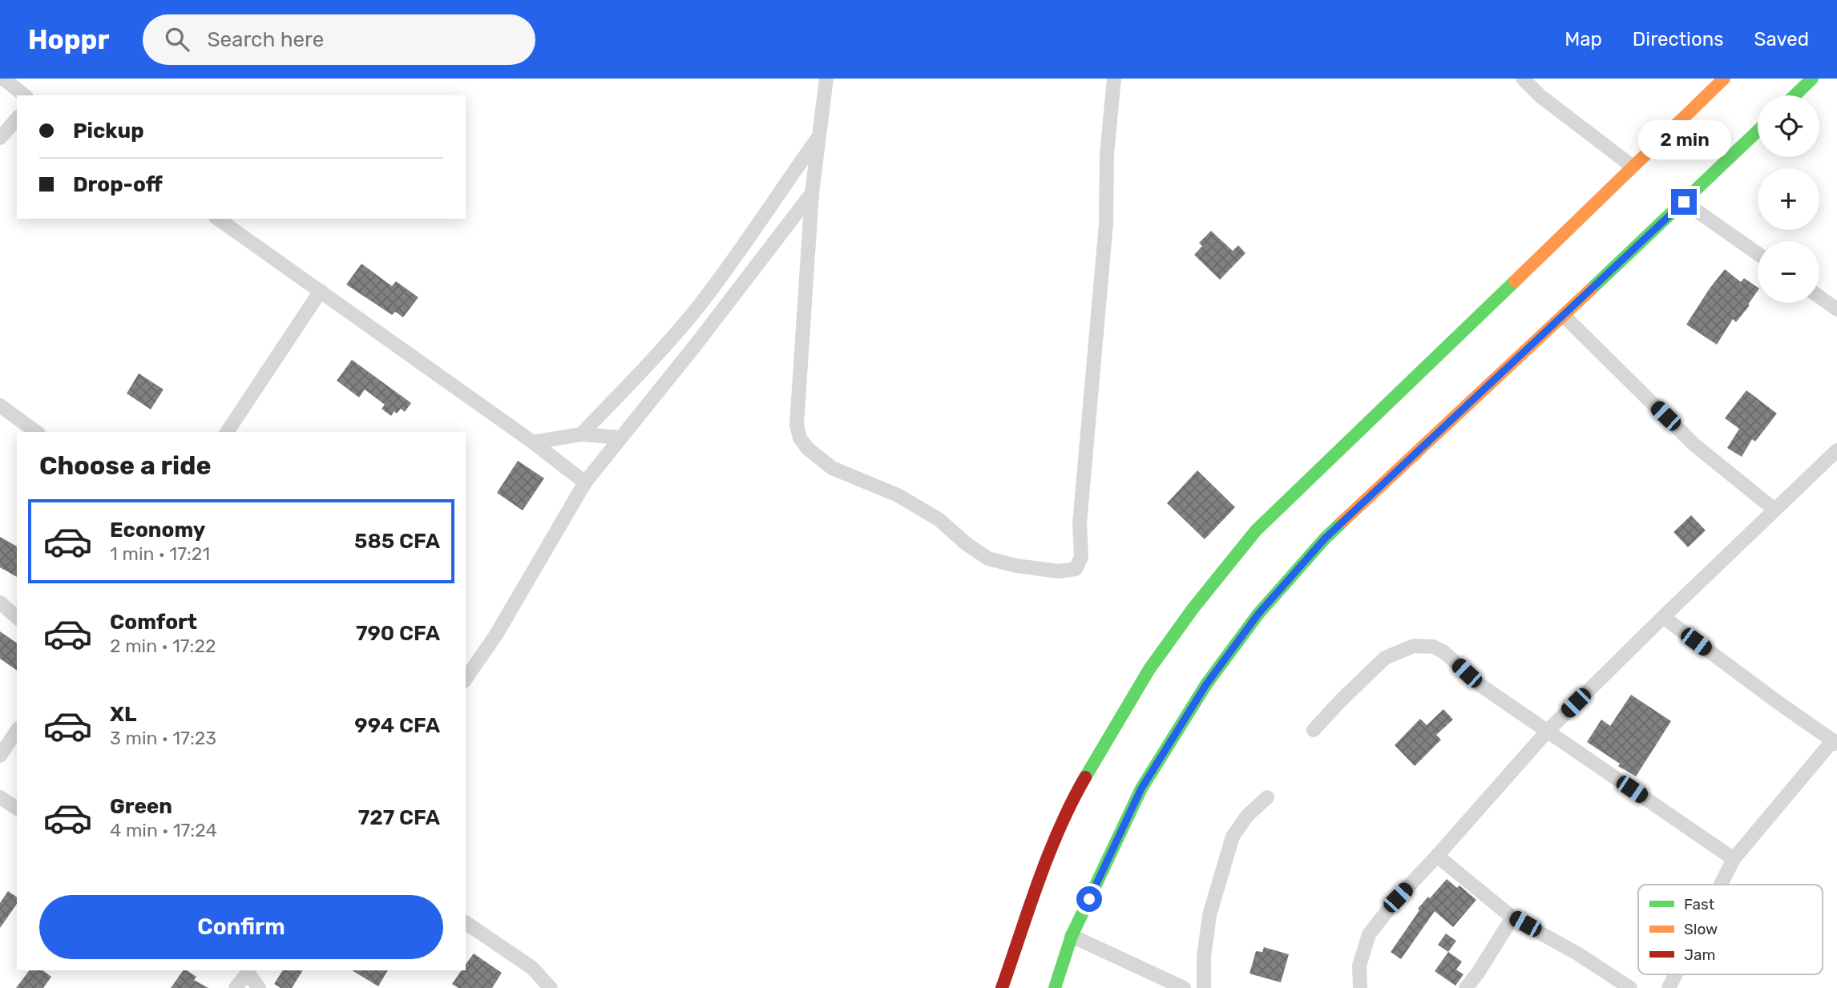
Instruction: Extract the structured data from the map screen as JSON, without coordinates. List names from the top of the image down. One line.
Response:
{"legend":["Fast","Slow","Jam"],"page":{"header":"Hoppr","search":"Search here","nav":["Map","Directions","Saved"],"map_buttons":["+","−"],"banner":["Pickup","Drop-off"],"bubble":"2 min","heading":"Choose a ride","list":[{"name":"Economy","note":"1 min · 17:21","value":"585 CFA"},{"name":"Comfort","note":"2 min · 17:22","value":"790 CFA"},{"name":"XL","note":"3 min · 17:23","value":"994 CFA"},{"name":"Green","note":"4 min · 17:24","value":"727 CFA"}],"buttons":"Confirm"}}
